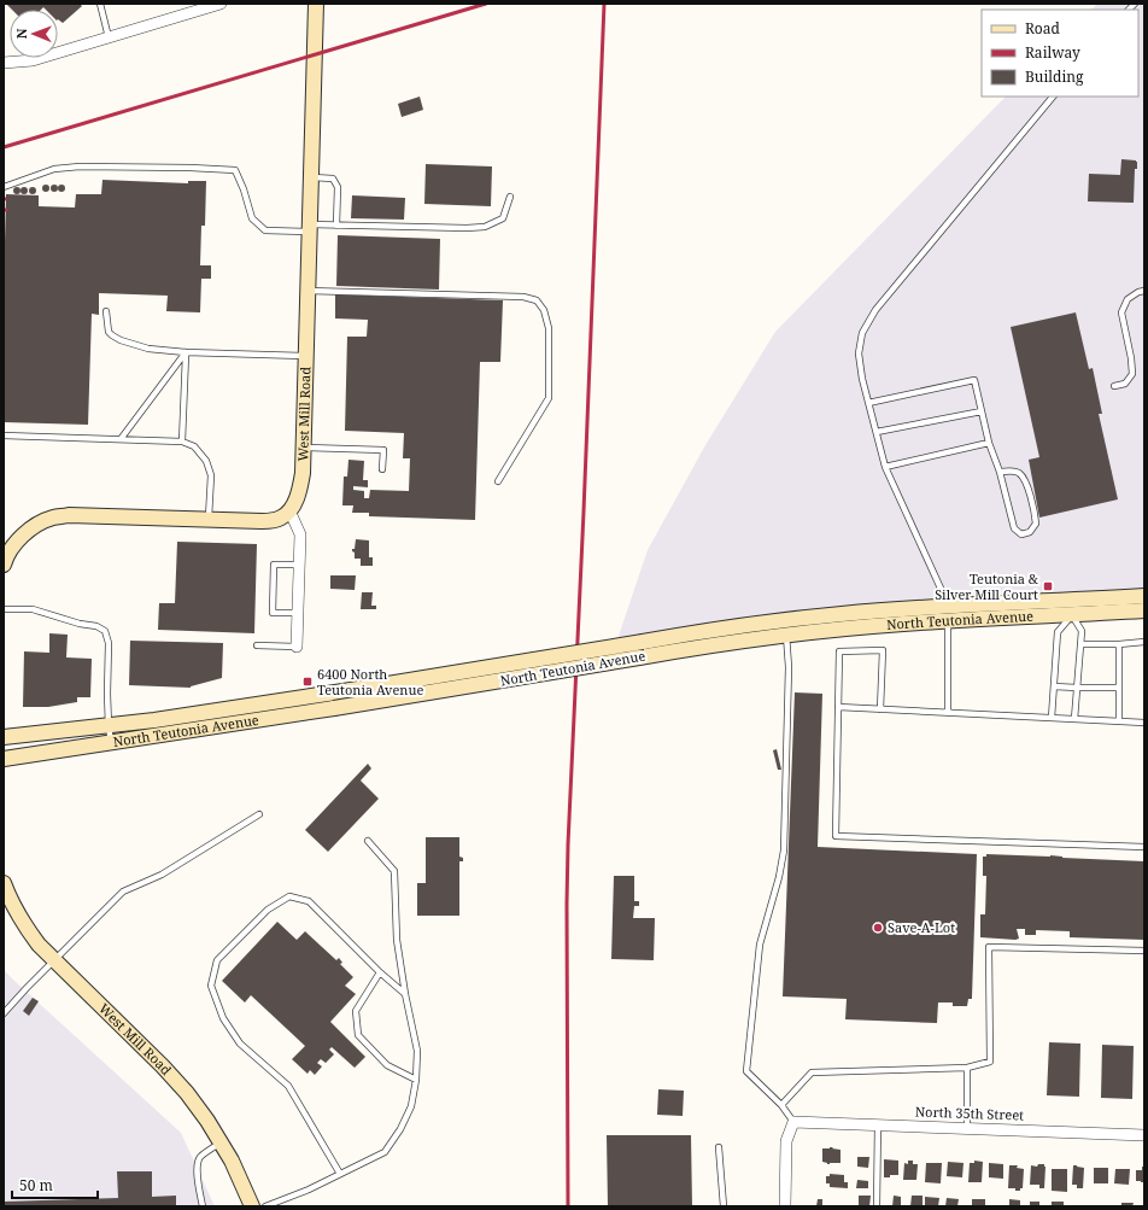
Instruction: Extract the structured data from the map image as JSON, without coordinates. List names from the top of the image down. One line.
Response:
{"streets":{"main road":["West Mill Road","North Teutonia Avenue"],"street":["North 35th Street"]},"places":{"transit":["Teutonia & Silver Mill Court","6400 North Teutonia Avenue"],"other":["Save-A-Lot"]},"legend":["Road","Railway","Building"],"scale_bar":"50 m","north":"left"}
